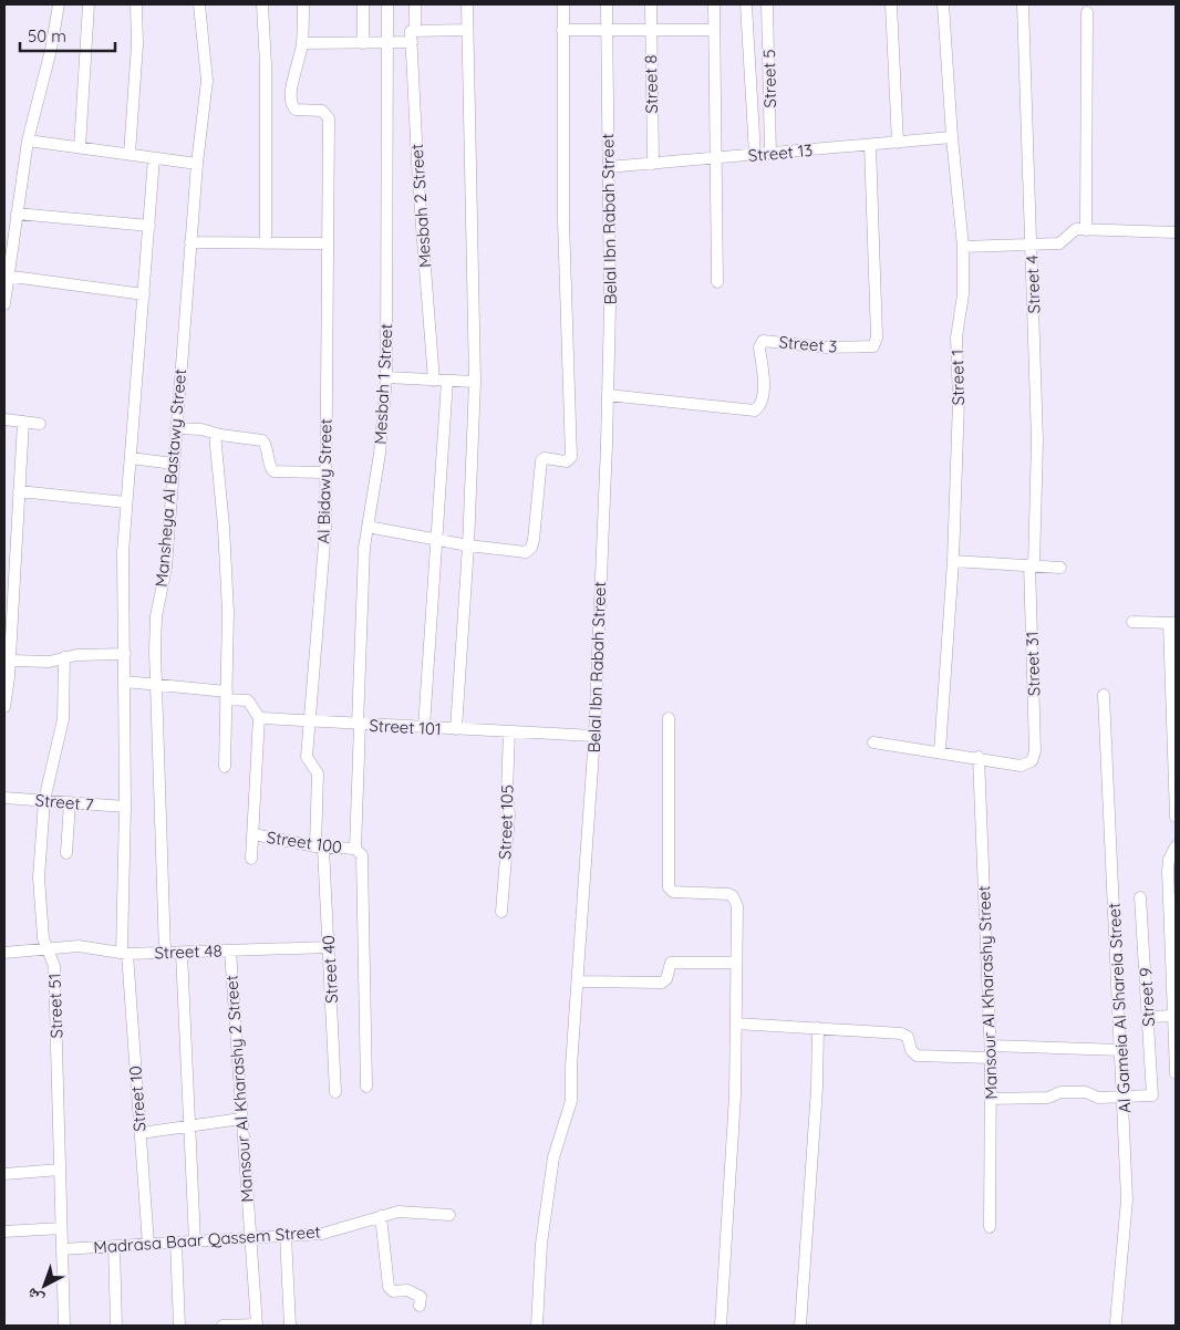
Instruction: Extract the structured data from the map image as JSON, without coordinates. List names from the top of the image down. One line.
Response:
{"streets":{"street":["Street 5","Street 8","Street 13","Mesbah 2 Street","Belal Ibn Rabah Street","Street 4","Street 3","Street 1","Mesbah 1 Street","Mansheya Al Bastawy Street","Al Bidawy Street","Street 31","Street 101","Street 7","Street 105","Street 100","Street 48","Street 40","Mansour Al Kharashy Street","Street 9","Street 51","Al Gameia Al Shareia Street","Mansour Al Kharashy 2 Street","Street 10","Madrasa Baar Qassem Street"]},"crossings":[["Street 5","Street 13"],["Street 8","Street 13"],["Street 13","Belal Ibn Rabah Street"],["Street 13","Street 3"],["Street 13","Street 1"],["Belal Ibn Rabah Street","Street 3"],["Belal Ibn Rabah Street","Street 101"],["Street 4","Street 31"],["Mesbah 1 Street","Street 101"],["Mesbah 1 Street","Street 100"],["Mansheya Al Bastawy Street","Street 48"],["Al Bidawy Street","Street 101"],["Al Bidawy Street","Street 100"],["Al Bidawy Street","Street 40"],["Street 31","Mansour Al Kharashy Street"],["Street 101","Street 105"],["Street 7","Street 51"],["Street 7","Street 10"],["Street 100","Street 40"],["Street 48","Street 40"],["Street 48","Street 51"],["Street 48","Mansour Al Kharashy 2 Street"],["Street 48","Street 10"],["Street 9","Al Gameia Al Shareia Street"],["Street 51","Madrasa Baar Qassem Street"],["Mansour Al Kharashy 2 Street","Madrasa Baar Qassem Street"],["Street 10","Madrasa Baar Qassem Street"]],"scale_bar":"50 m","north":"bottom left"}
